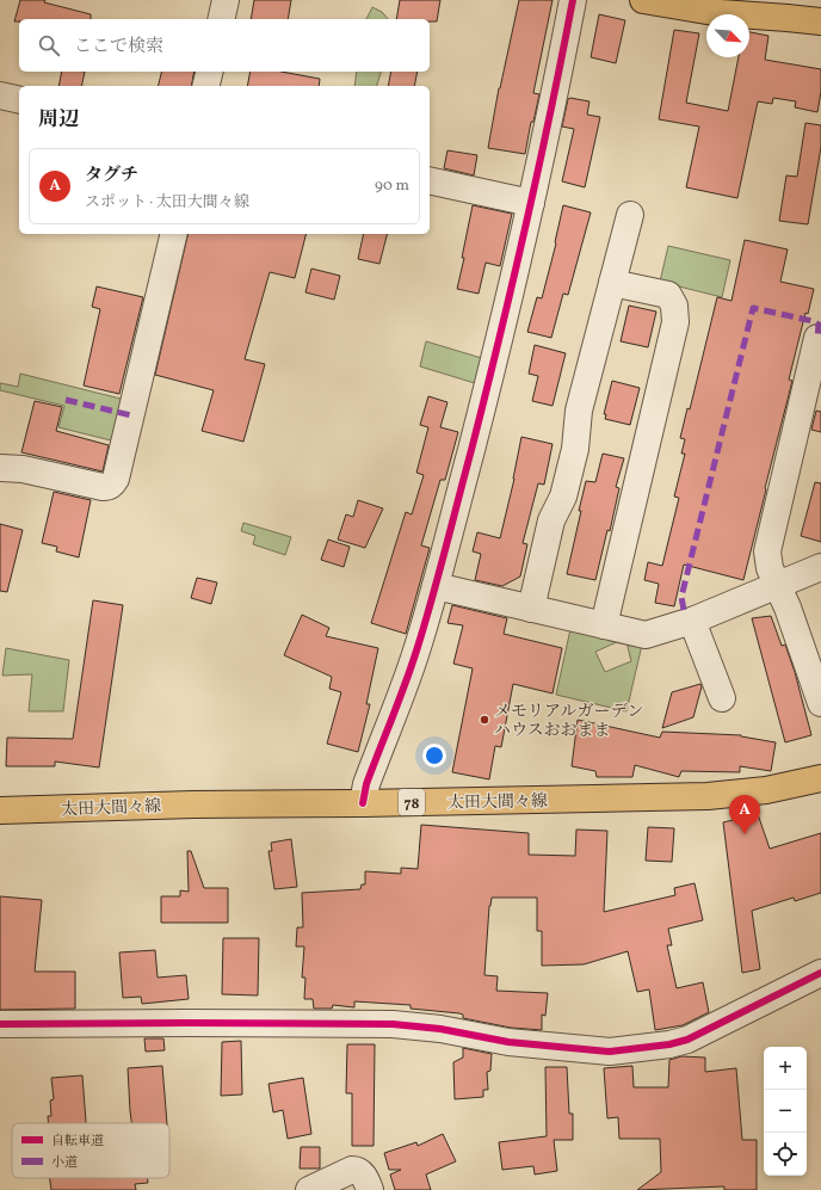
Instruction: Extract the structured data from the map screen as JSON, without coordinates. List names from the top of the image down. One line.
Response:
{"streets":{"main road":["太田大間々線","78"]},"places":["メモリアルガーデン ハウスおおまま"],"legend":["自転車道","小道"],"north":"bottom right","page":{"search":"ここで検索","heading":"周辺","list":[{"mark":"A","name":"タグチ","note":"スポット · 太田大間々線","value":"90 m"}],"pins":"A","map_buttons":["+","−"]}}
